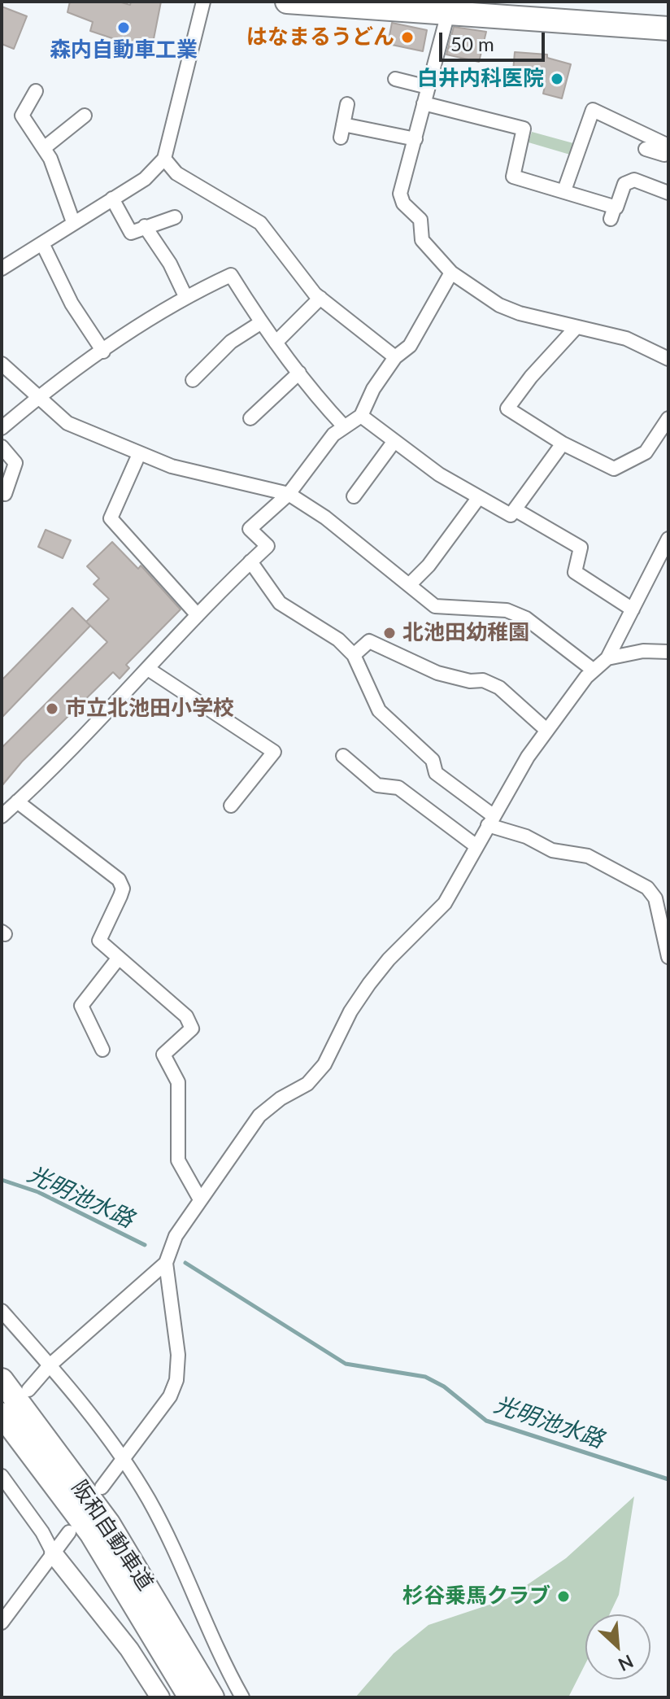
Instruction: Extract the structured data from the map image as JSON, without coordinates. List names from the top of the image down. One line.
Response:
{"streets":{"highway":["阪和自動車道"]},"water":["光明池水路"],"places":["森内自動車工業","はなまるうどん","白井内科医院","北池田幼稚園","市立北池田小学校","杉谷乗馬クラブ"],"scale_bar":"50 m","north":"bottom right"}
